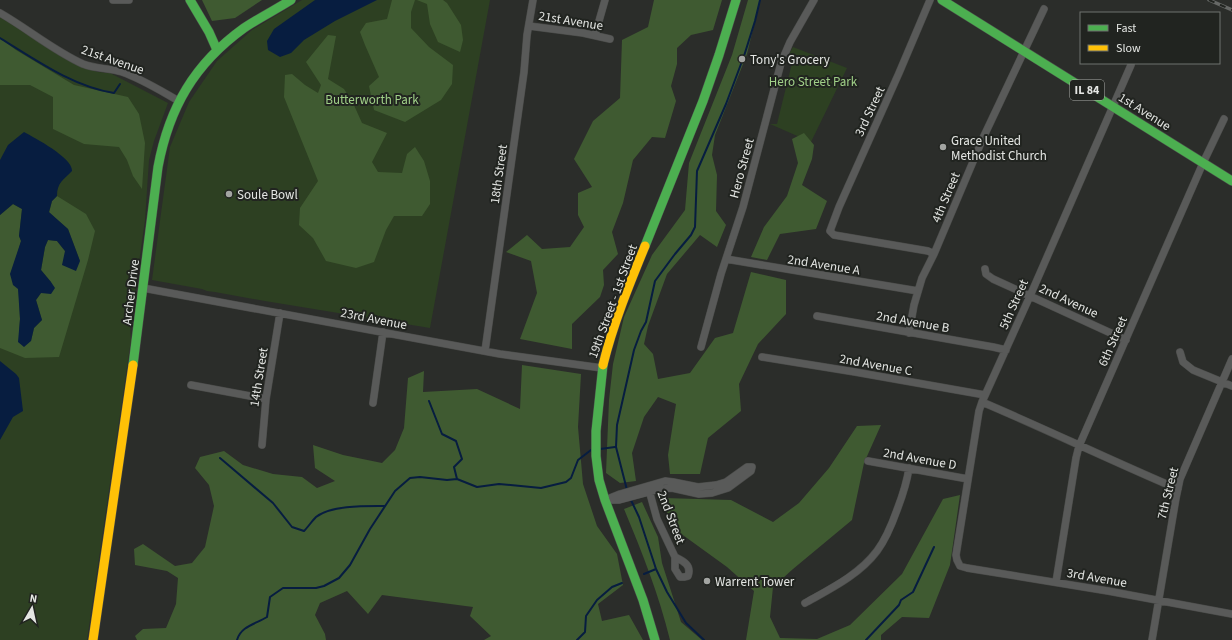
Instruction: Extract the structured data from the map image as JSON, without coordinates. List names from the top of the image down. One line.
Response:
{"streets":{"main road":["IL 84","1st Avenue","Archer Drive","19th Street - 1st Street"],"street":["21st Avenue","3rd Street","Hero Street","18th Street","4th Street","2nd Avenue A","2nd Avenue","5th Street","23rd Avenue","2nd Avenue B","6th Street","2nd Avenue C","14th Street","2nd Avenue D","7th Street","2nd Street","3rd Avenue"]},"crossings":[["21st Avenue","18th Street"],["21st Avenue","Archer Drive"],["3rd Street","4th Street"],["1st Avenue","4th Street"],["1st Avenue","5th Street"],["1st Avenue","6th Street"],["Hero Street","2nd Avenue A"],["18th Street","23rd Avenue"],["4th Street","2nd Avenue A"],["4th Street","2nd Avenue B"],["Archer Drive","23rd Avenue"],["2nd Avenue","5th Street"],["2nd Avenue","6th Street"],["19th Street - 1st Street","23rd Avenue"],["5th Street","2nd Avenue B"],["5th Street","2nd Avenue C"],["5th Street","2nd Avenue D"],["5th Street","3rd Avenue"],["23rd Avenue","14th Street"],["6th Street","3rd Avenue"],["7th Street","3rd Avenue"]],"parks":["Hero Street Park","Butterworth Park"],"places":["Tony's Grocery","Grace United Methodist Church","Soule Bowl","Warrent Tower"],"legend":["Fast","Slow"],"north":"top"}
